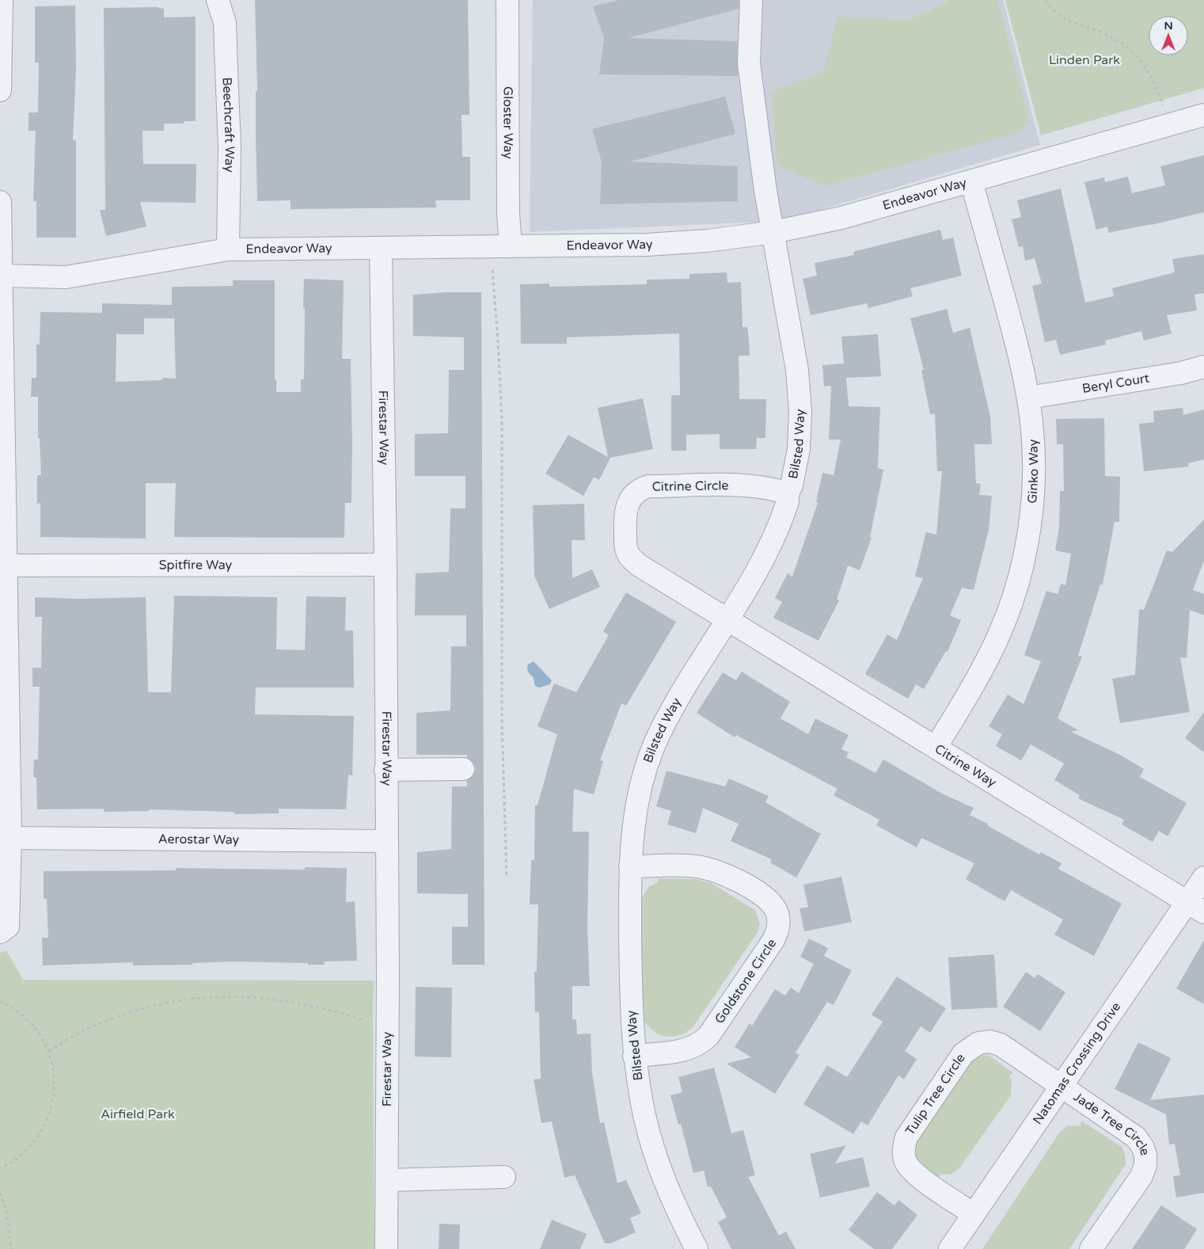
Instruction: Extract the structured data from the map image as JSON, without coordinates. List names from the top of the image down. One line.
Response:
{"streets":{"street":["Gloster Way","Beechcraft Way","Endeavor Way","Beryl Court","Firestar Way","Bilsted Way","Ginko Way","Citrine Circle","Spitfire Way","Citrine Way","Aerostar Way","Goldstone Circle","Natomas Crossing Drive","Tulip Tree Circle","Jade Tree Circle"]},"crossings":[["Gloster Way","Endeavor Way"],["Beechcraft Way","Endeavor Way"],["Endeavor Way","Firestar Way"],["Endeavor Way","Bilsted Way"],["Endeavor Way","Ginko Way"],["Beryl Court","Ginko Way"],["Firestar Way","Spitfire Way"],["Firestar Way","Aerostar Way"],["Bilsted Way","Citrine Circle"],["Bilsted Way","Citrine Way"],["Bilsted Way","Goldstone Circle"],["Ginko Way","Citrine Way"],["Citrine Circle","Citrine Way"],["Citrine Way","Natomas Crossing Drive"],["Natomas Crossing Drive","Tulip Tree Circle"],["Natomas Crossing Drive","Jade Tree Circle"],["Tulip Tree Circle","Jade Tree Circle"]],"parks":["Linden Park","Airfield Park"],"north":"top"}
